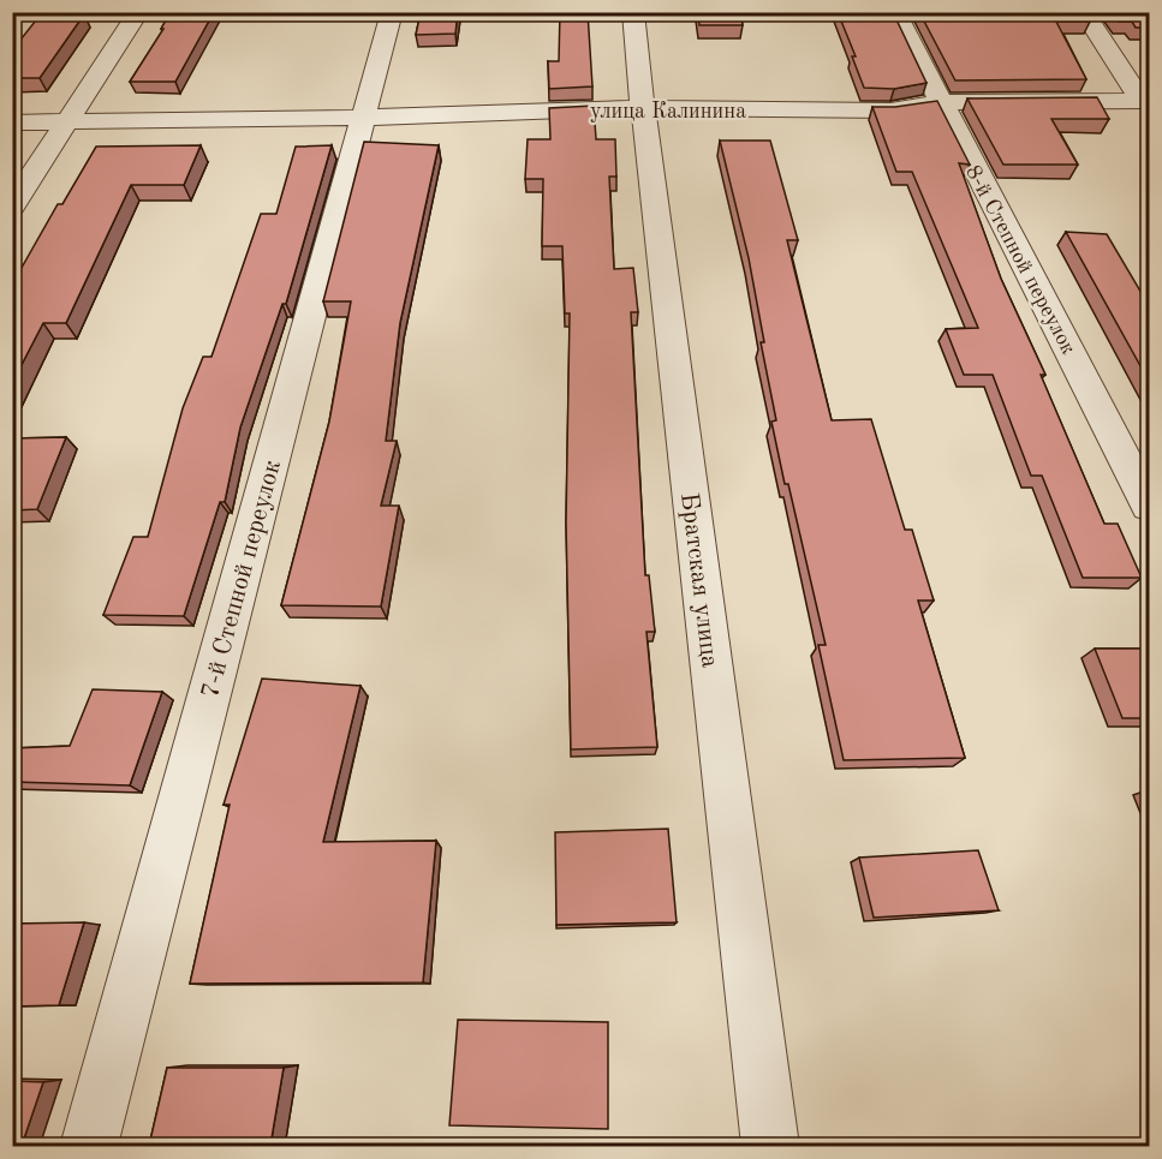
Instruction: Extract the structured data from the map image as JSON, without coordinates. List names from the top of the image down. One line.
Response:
{"streets":{"street":["улица Калинина","8-й Степной переулок","7-й Степной переулок","Братская улица"]},"crossings":[["улица Калинина","8-й Степной переулок"],["улица Калинина","7-й Степной переулок"],["улица Калинина","Братская улица"]]}
